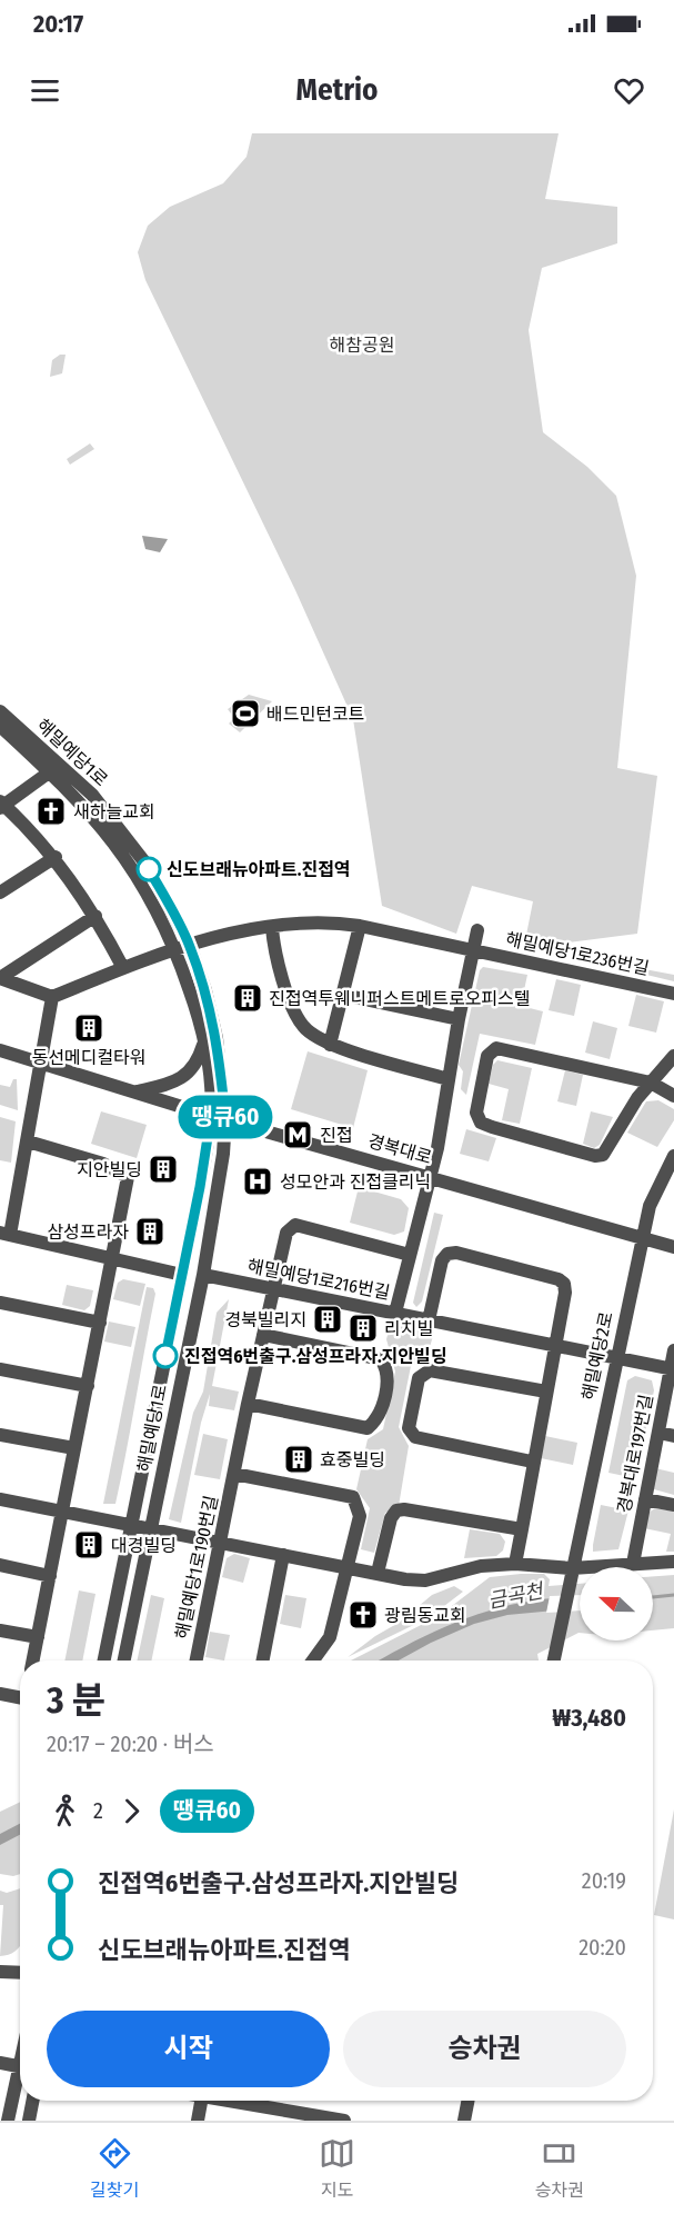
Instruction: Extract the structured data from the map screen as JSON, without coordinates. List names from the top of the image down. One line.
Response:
{"streets":{"street":["해밀예당1로","해밀예당1로236번길","경복대로","해밀예당1로216번길","해밀예당2로","경복대로197번길","해밀예당1로190번길"]},"crossings":[["해밀예당1로","해밀예당1로236번길"],["해밀예당1로","경복대로"],["해밀예당1로","해밀예당1로216번길"],["경복대로","해밀예당2로"],["해밀예당1로216번길","해밀예당2로"],["해밀예당1로216번길","경복대로197번길"],["해밀예당1로216번길","해밀예당1로190번길"]],"water":["금곡천"],"parks":["해참공원"],"places":{"sports":["배드민턴코트"],"church":["새하늘교회","광림동교회"],"other":["신도브래뉴아파트.진접역","진접역6번출구.삼성프라자.지안빌딩"],"building":["진접역투웨니퍼스트메트로오피스텔","동선메디컬타워","지안빌딩","삼성프라자","경북빌리지","리치빌","효중빌딩","대경빌딩"],"metro station":["진접"],"hospital":["성모안과 진접클리닉"]},"lines":["bus line 땡큐60"],"north":"left","page":{"status":"20:17","header":"Metrio","on_map":"땡큐60","heading":["3 분","20:17 – 20:20 · 버스","₩3,480"],"legs":["2","땡큐60"],"list":[{"name":"진접역6번출구.삼성프라자.지안빌딩","value":"20:19"},{"name":"신도브래뉴아파트.진접역","value":"20:20"}],"buttons":["시작","승차권"],"tabs":["길찾기","지도","승차권"]}}
